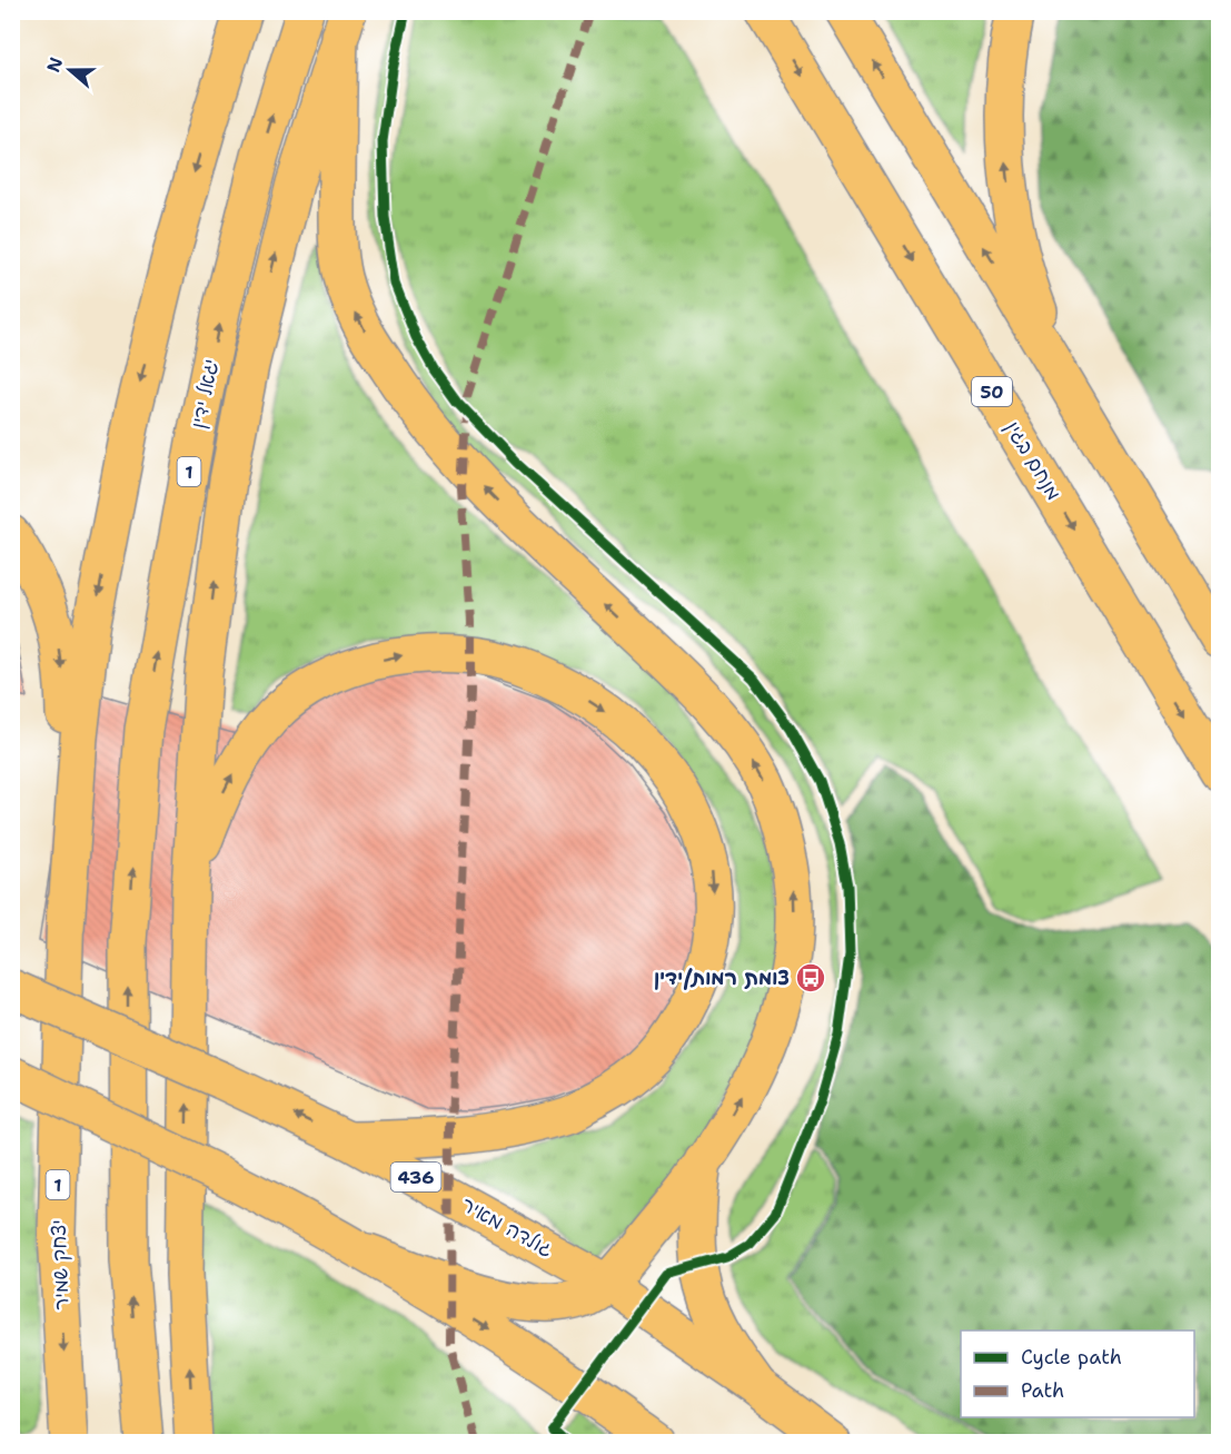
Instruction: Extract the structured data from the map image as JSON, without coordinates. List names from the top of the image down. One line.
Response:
{"streets":{"main road":["50","יגאל ידין","מנחם בגין","1","436","גולדה מאיר","יצחק שמיר"]},"crossings":[["1","יצחק שמיר"]],"places":{"bus stop":["צומת רמות/ידין"]},"legend":["Cycle path","Path"],"north":"left"}
